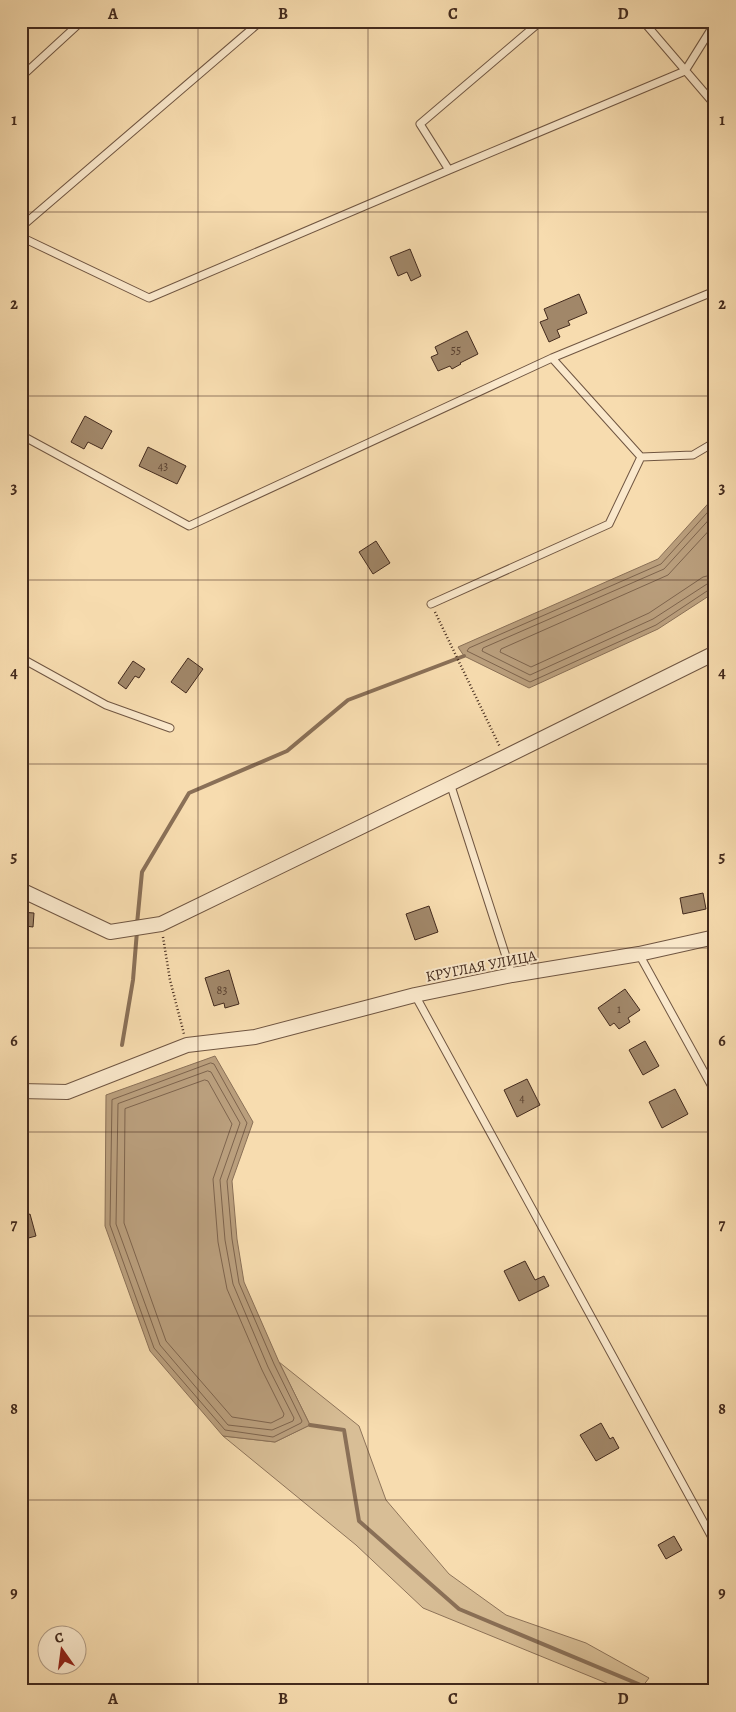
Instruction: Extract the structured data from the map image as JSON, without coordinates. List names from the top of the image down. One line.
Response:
{"streets":{"street":["КРУГЛАЯ УЛИЦА"]},"house_numbers":["55","43","83","1","4"],"north":"top","grid":{"columns":["A","B","C","D"],"rows":["1","2","3","4","5","6","7","8","9"]}}
